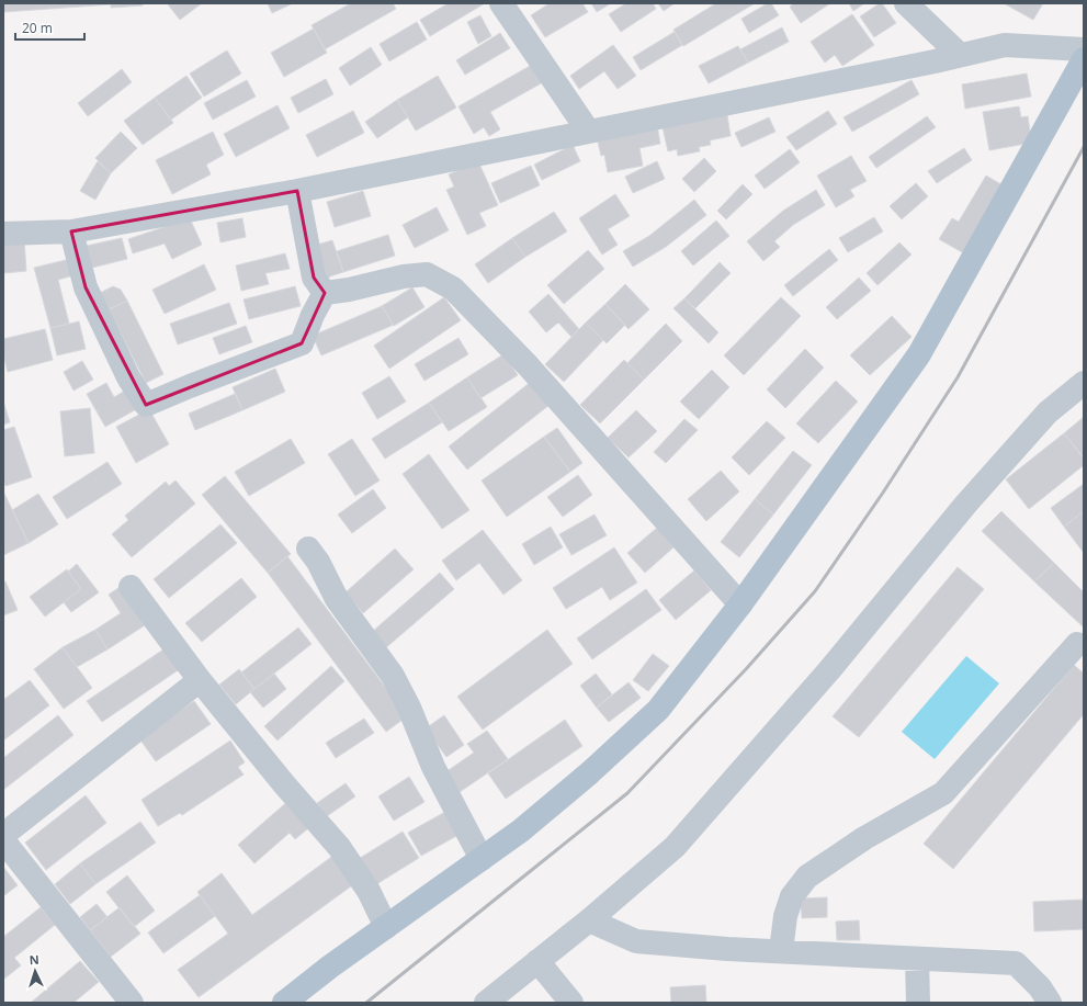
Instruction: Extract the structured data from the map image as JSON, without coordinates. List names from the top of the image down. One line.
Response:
{"scale_bar":"20 m","north":"top"}
